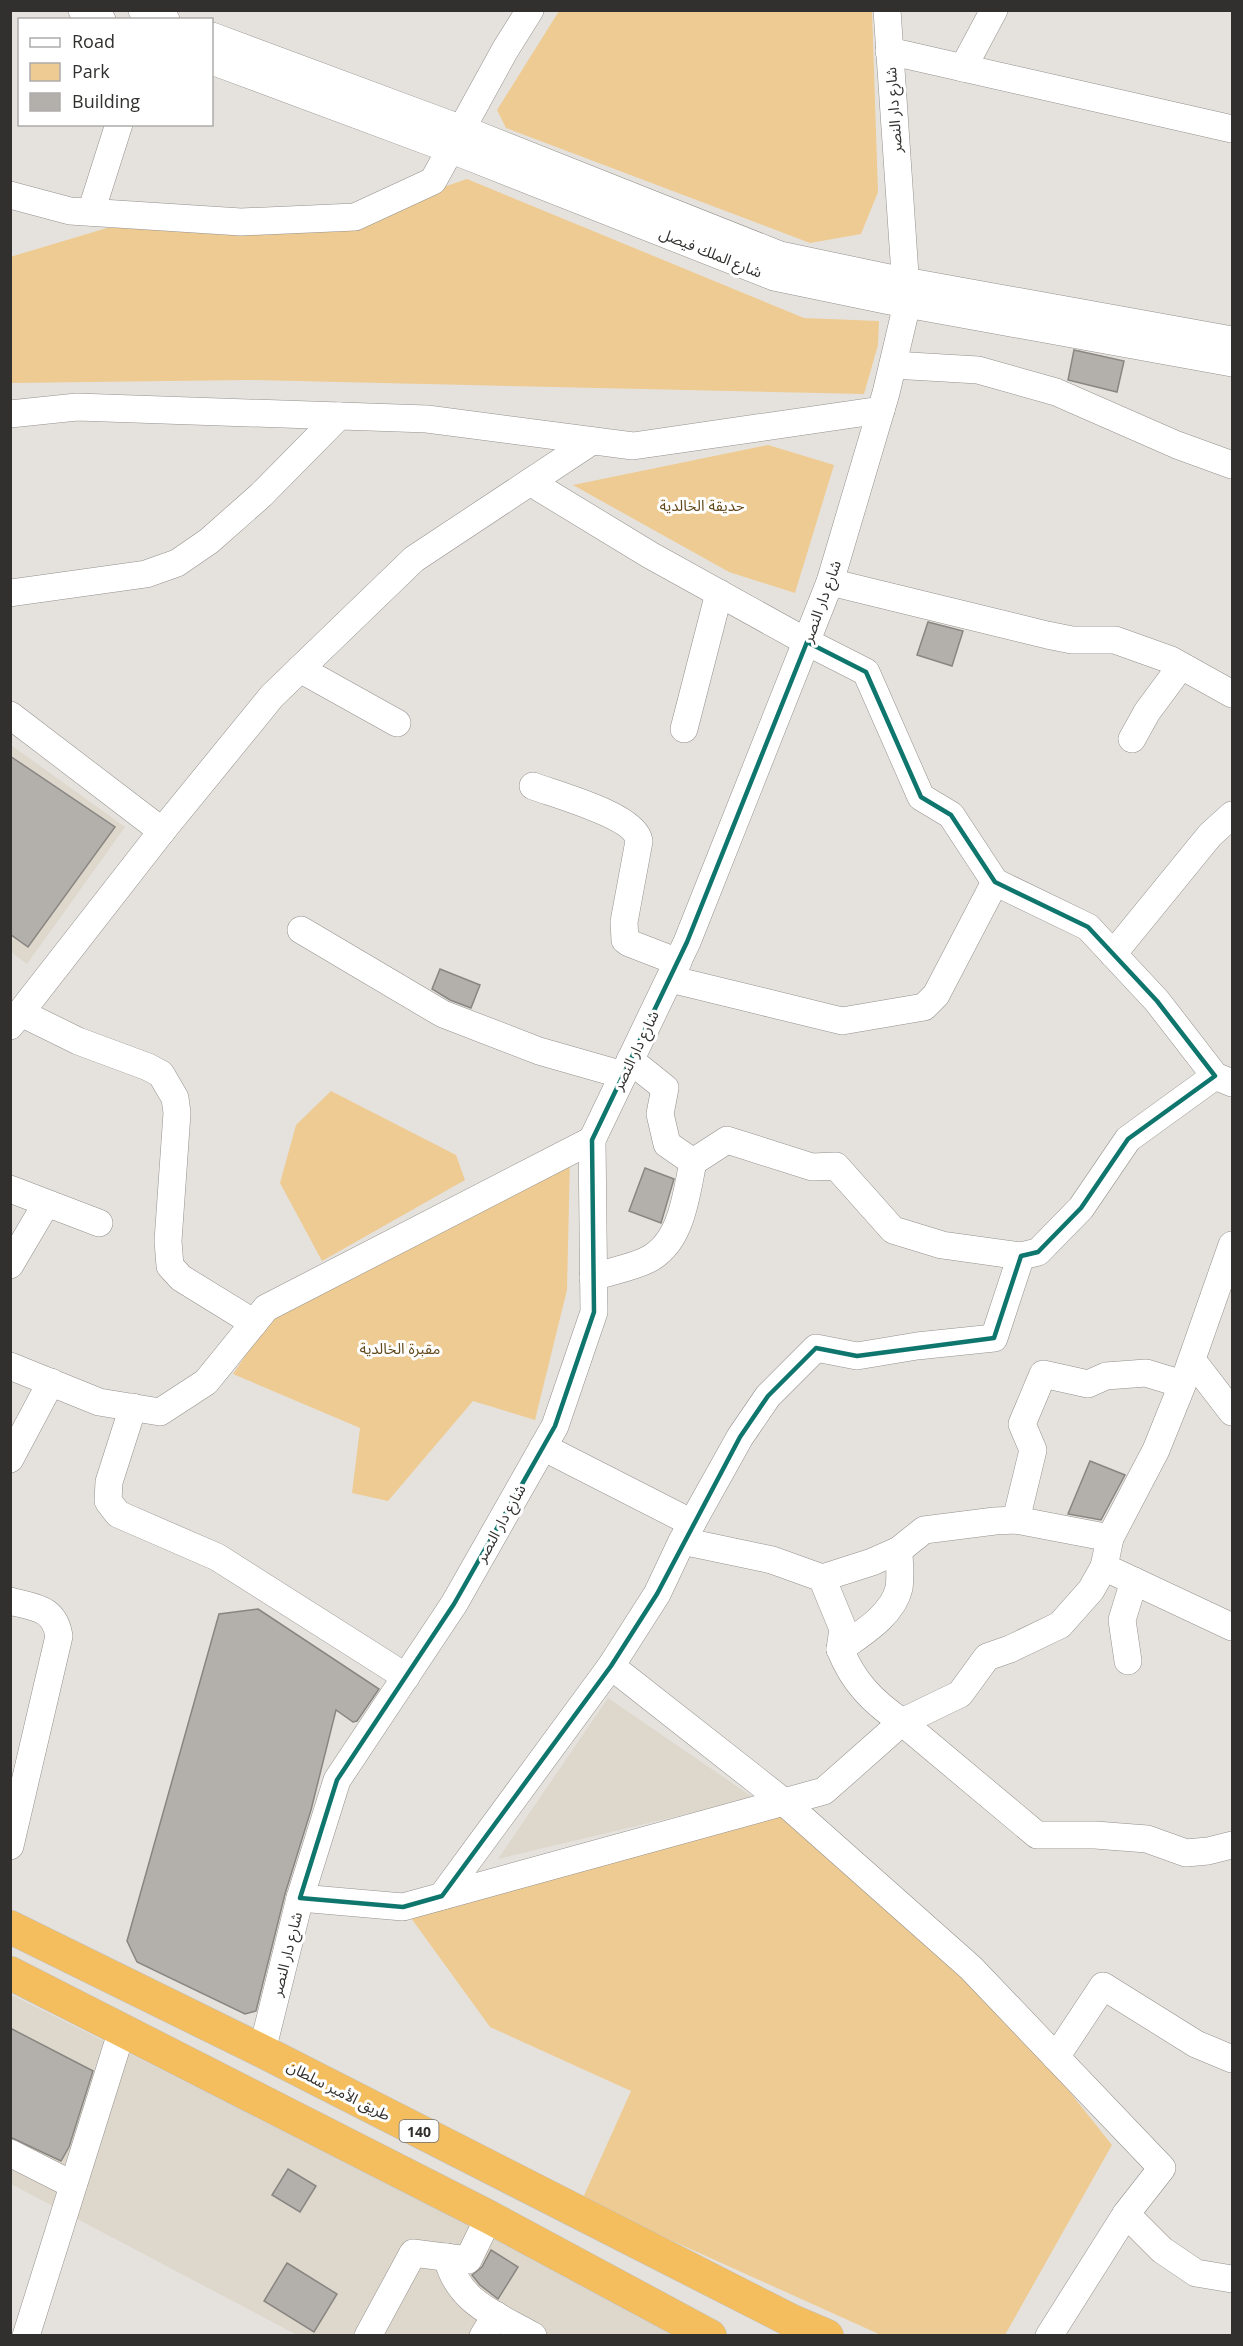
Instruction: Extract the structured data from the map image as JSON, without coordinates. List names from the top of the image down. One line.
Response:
{"streets":{"highway":["طريق الأمير سلطان","140"],"street":["شارع دار النصر","شارع الملك فيصل"]},"crossings":[["شارع دار النصر","شارع الملك فيصل"],["شارع دار النصر","طريق الأمير سلطان"]],"parks":["حديقة الخالدية","مقبرة الخالدية"],"legend":["Road","Park","Building"]}
